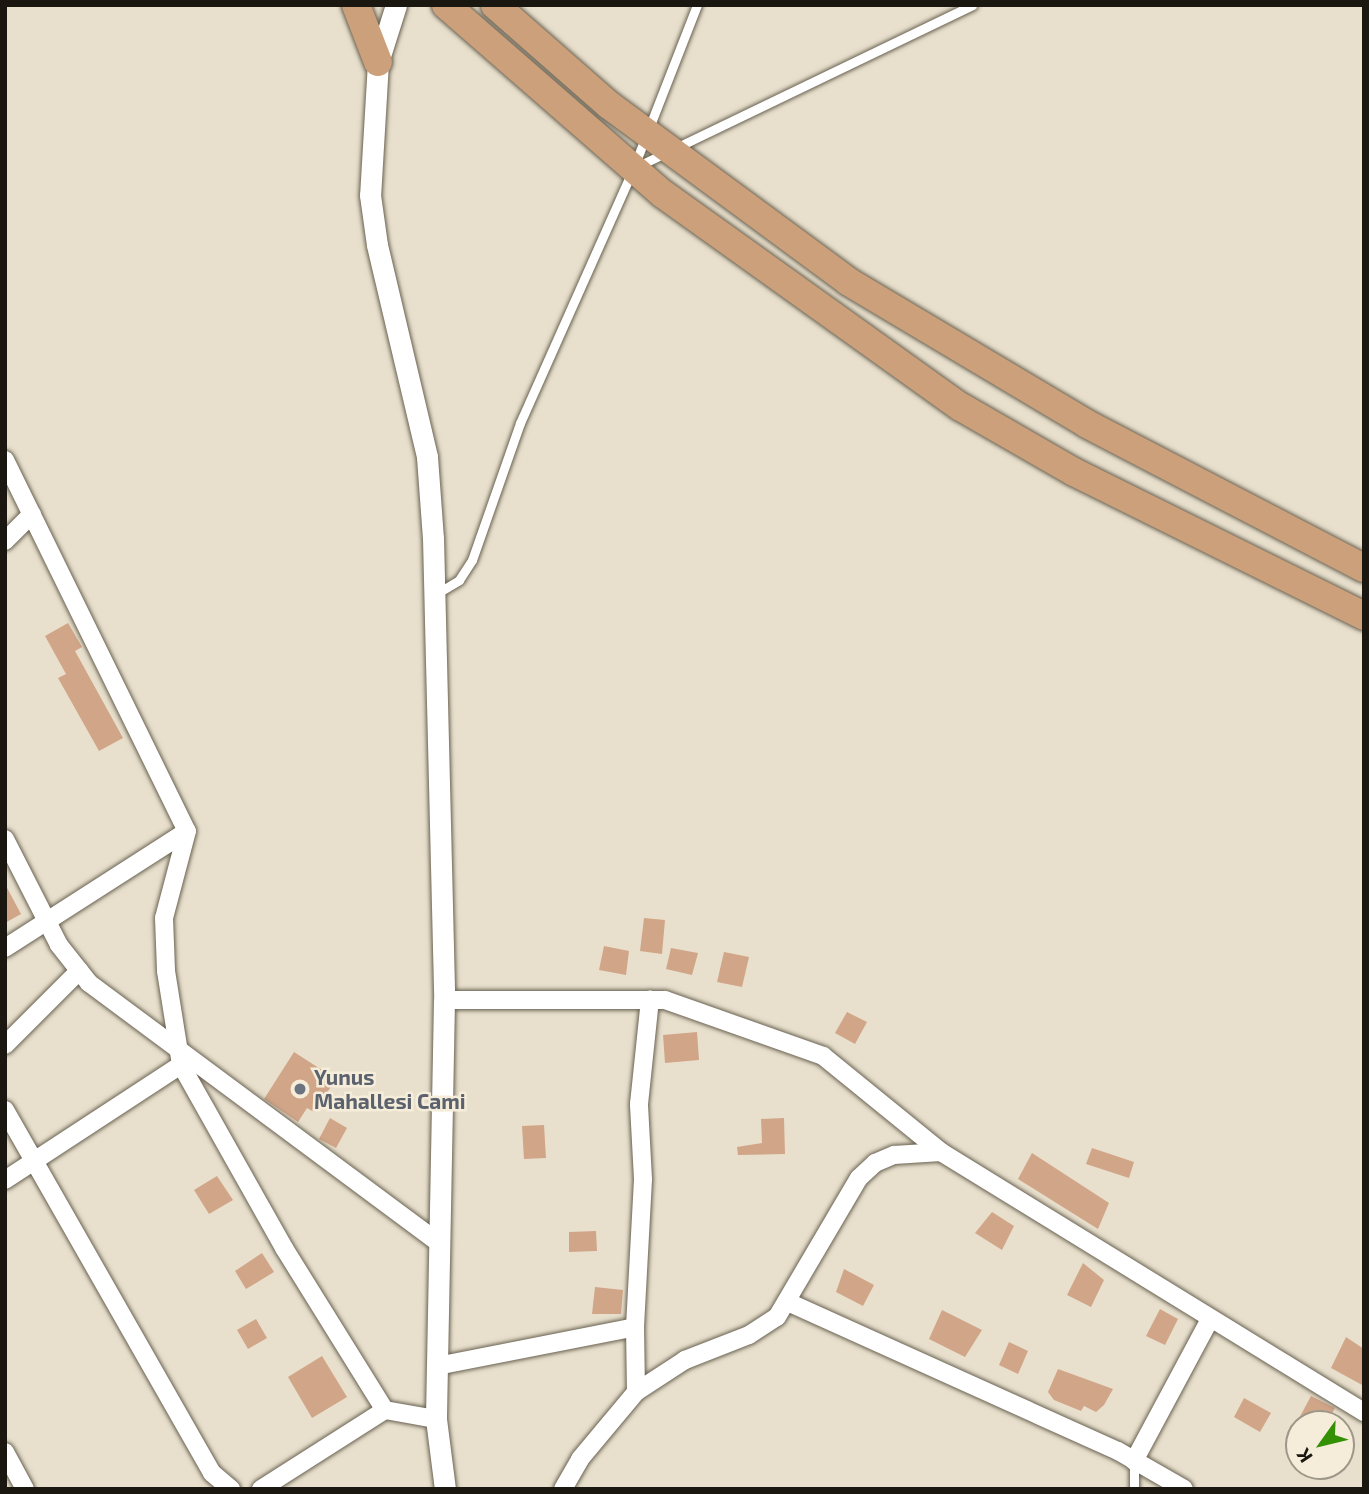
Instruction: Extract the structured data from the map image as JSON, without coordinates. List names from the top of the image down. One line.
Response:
{"places":["Yunus Mahallesi Cami"],"north":"bottom left"}
